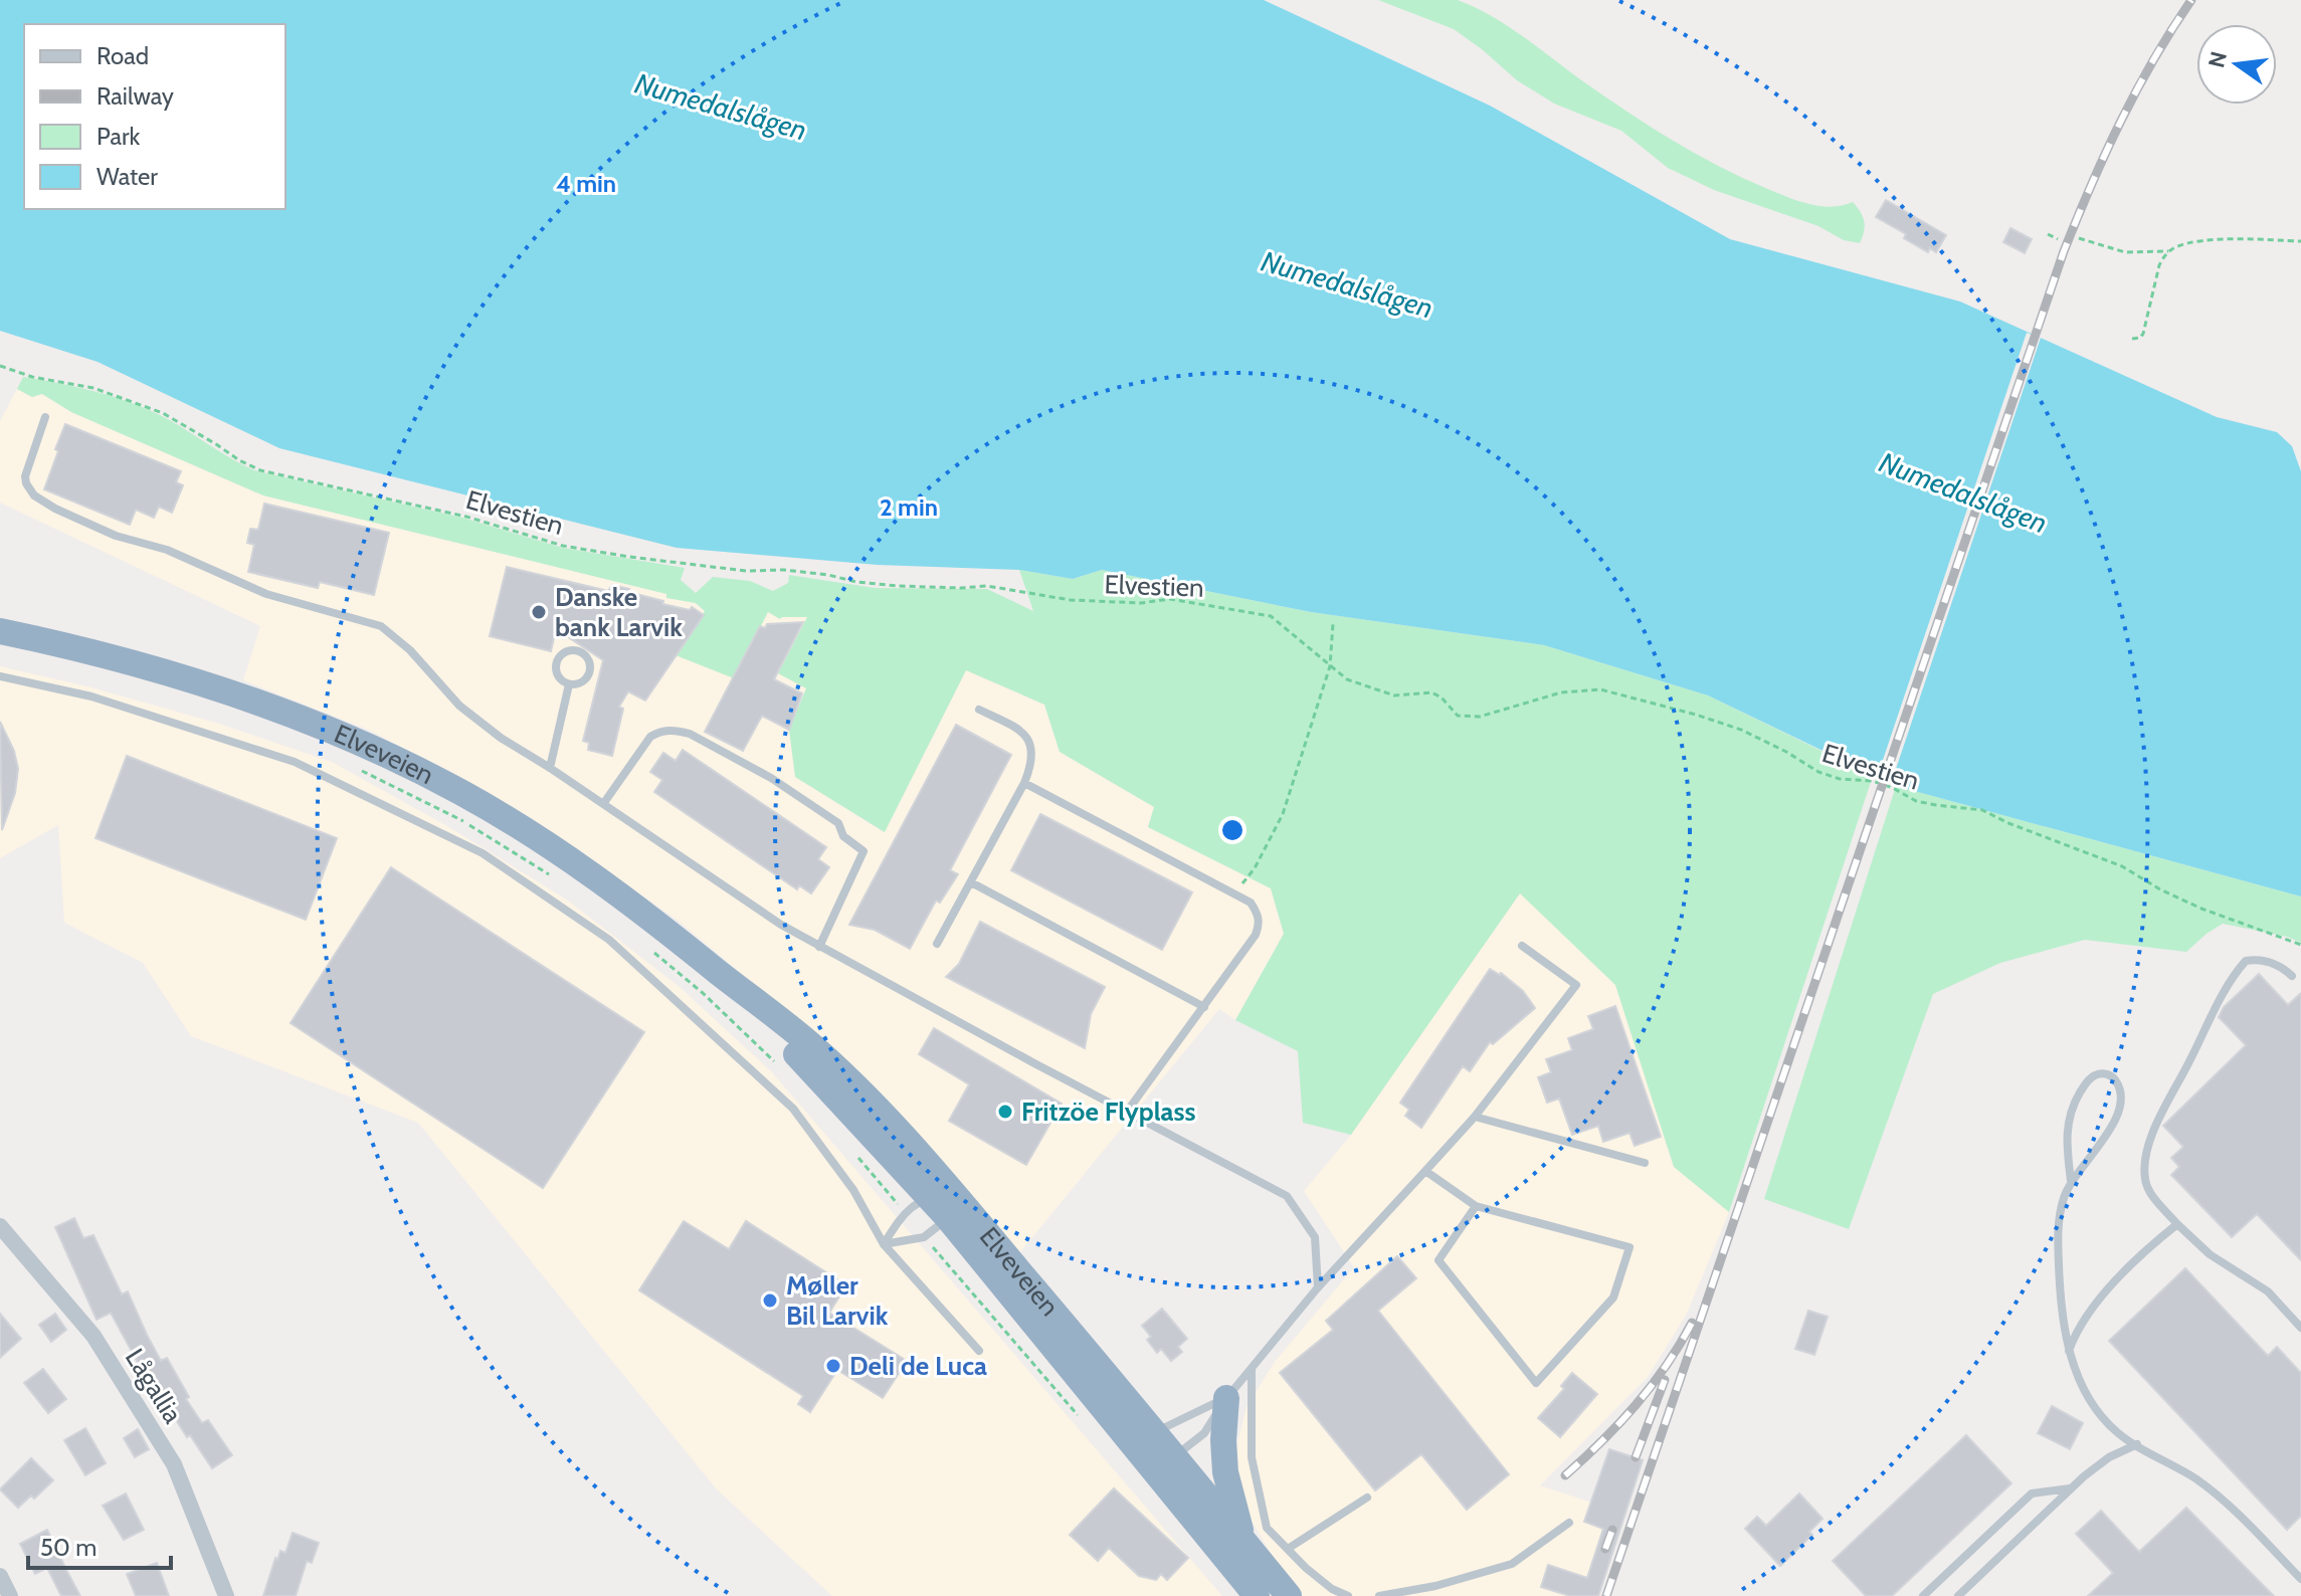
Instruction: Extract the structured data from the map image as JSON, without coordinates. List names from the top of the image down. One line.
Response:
{"streets":{"highway":["Elveveien"],"street":["Lågallia"],"path":["Elvestien"]},"water":["Numedalslågen"],"places":["Danske bank Larvik","Fritzöe Flyplass","Møller Bil Larvik","Deli de Luca"],"legend":["Road","Railway","Park","Water"],"scale_bar":"50 m","north":"left","rings":["4 min","2 min"]}
